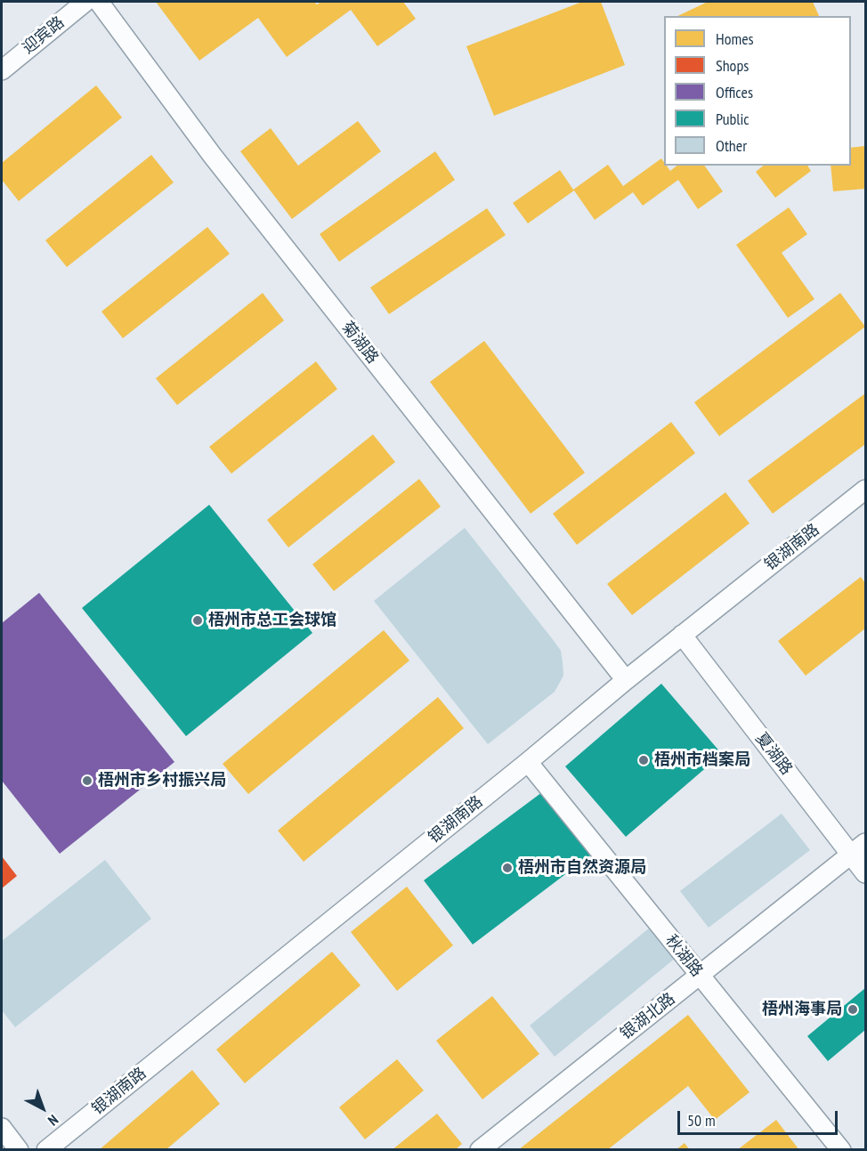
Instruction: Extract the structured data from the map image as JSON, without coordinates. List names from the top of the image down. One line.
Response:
{"streets":{"street":["迎宾路","菊湖路","银湖南路","夏湖路","秋湖路","银湖北路"]},"crossings":[["菊湖路","银湖南路"],["银湖南路","夏湖路"],["银湖南路","秋湖路"],["夏湖路","银湖北路"],["秋湖路","银湖北路"]],"places":["梧州市总工会球馆","梧州市档案局","梧州市乡村振兴局","梧州市自然资源局","梧州海事局"],"legend":["Homes","Shops","Offices","Public","Other"],"scale_bar":"50 m","north":"bottom right"}
